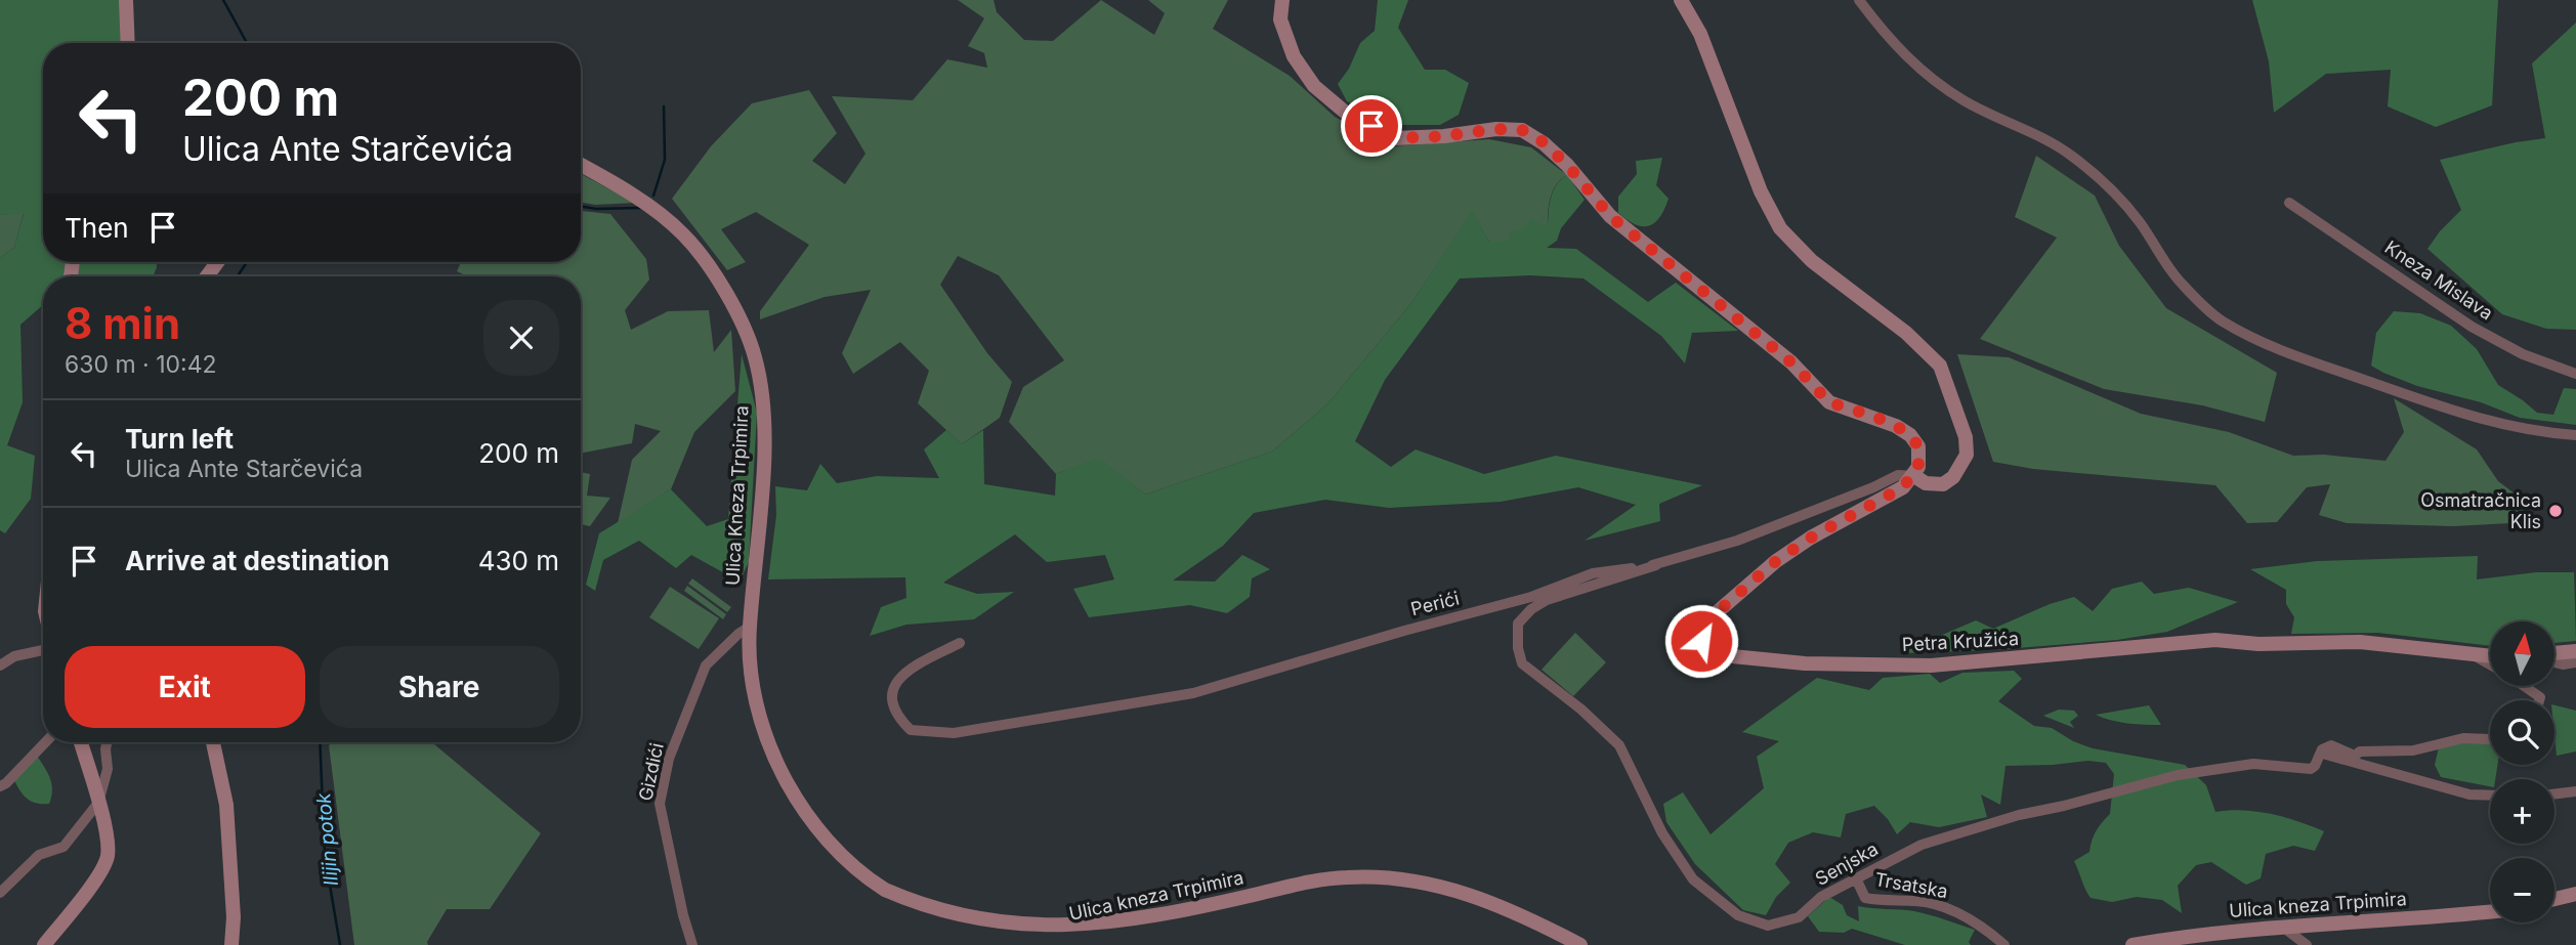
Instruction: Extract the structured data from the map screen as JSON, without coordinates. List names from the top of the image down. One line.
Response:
{"streets":{"street":["Kneza Mislava","Ulica Kneza Trpimira","Perići","Petra Kružića","Gizdići","Senjska","Trsatska","Ulica kneza Trpimira"]},"crossings":[["Ulica Kneza Trpimira","Gizdići"],["Ulica Kneza Trpimira","Ulica kneza Trpimira"],["Perići","Petra Kružića"],["Perići","Senjska"],["Senjska","Trsatska"]],"water":["Ilijin potok"],"places":["Osmatračnica Klis"],"north":"top","page":{"turn":["200 m","Ulica Ante Starčevića"],"then":"Then","heading":["8 min","630 m · 10:42"],"list":[{"name":"Turn left","note":"Ulica Ante Starčevića","value":"200 m"},{"name":"Arrive at destination","value":"430 m"}],"map_buttons":["+","−"],"buttons":["Exit","Share"]}}
